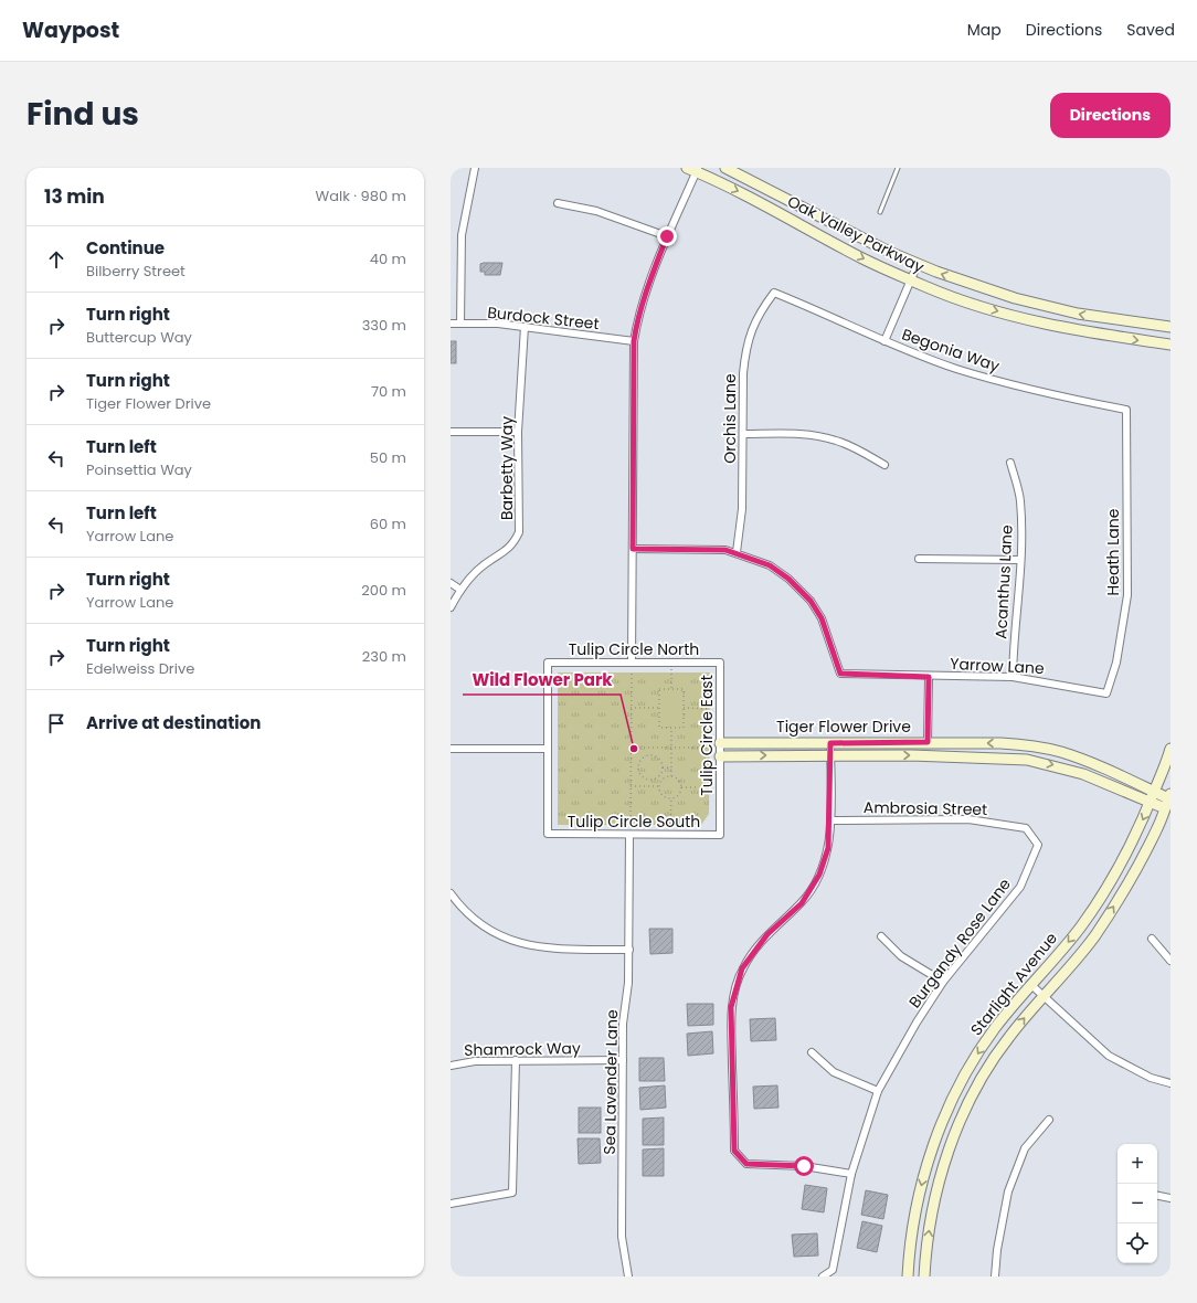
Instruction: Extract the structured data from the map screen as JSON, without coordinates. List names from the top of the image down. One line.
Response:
{"streets":{"street":["Oak Valley Parkway","Burdock Street","Begonia Way","Orchis Lane","Barbetty Way","Heath Lane","Acanthus Lane","Tulip Circle North","Yarrow Lane","Tiger Flower Drive","Tulip Circle East","Ambrosia Street","Tulip Circle South","Burgandy Rose Lane","Starlight Avenue","Shamrock Way","Sea Lavender Lane"]},"crossings":[["Burdock Street","Barbetty Way"],["Begonia Way","Orchis Lane"],["Begonia Way","Heath Lane"],["Orchis Lane","Yarrow Lane"],["Heath Lane","Yarrow Lane"],["Acanthus Lane","Yarrow Lane"],["Tulip Circle North","Tulip Circle East"],["Tulip Circle North","Tulip Circle South"],["Tiger Flower Drive","Tulip Circle East"],["Tiger Flower Drive","Starlight Avenue"],["Tulip Circle East","Tulip Circle South"],["Ambrosia Street","Burgandy Rose Lane"],["Tulip Circle South","Sea Lavender Lane"],["Shamrock Way","Sea Lavender Lane"]],"places":["Wild Flower Park"],"page":{"header":"Waypost","nav":["Map","Directions","Saved"],"title":"Find us","buttons":"Directions","heading":["13 min","Walk · 980 m"],"list":[["Continue","Bilberry Street","40 m"],["Turn right","Buttercup Way","330 m"],["Turn right","Tiger Flower Drive","70 m"],["Turn left","Poinsettia Way","50 m"],["Turn left","Yarrow Lane","60 m"],["Turn right","Yarrow Lane","200 m"],["Turn right","Edelweiss Drive","230 m"],"Arrive at destination"],"map_buttons":["+","−"]}}
